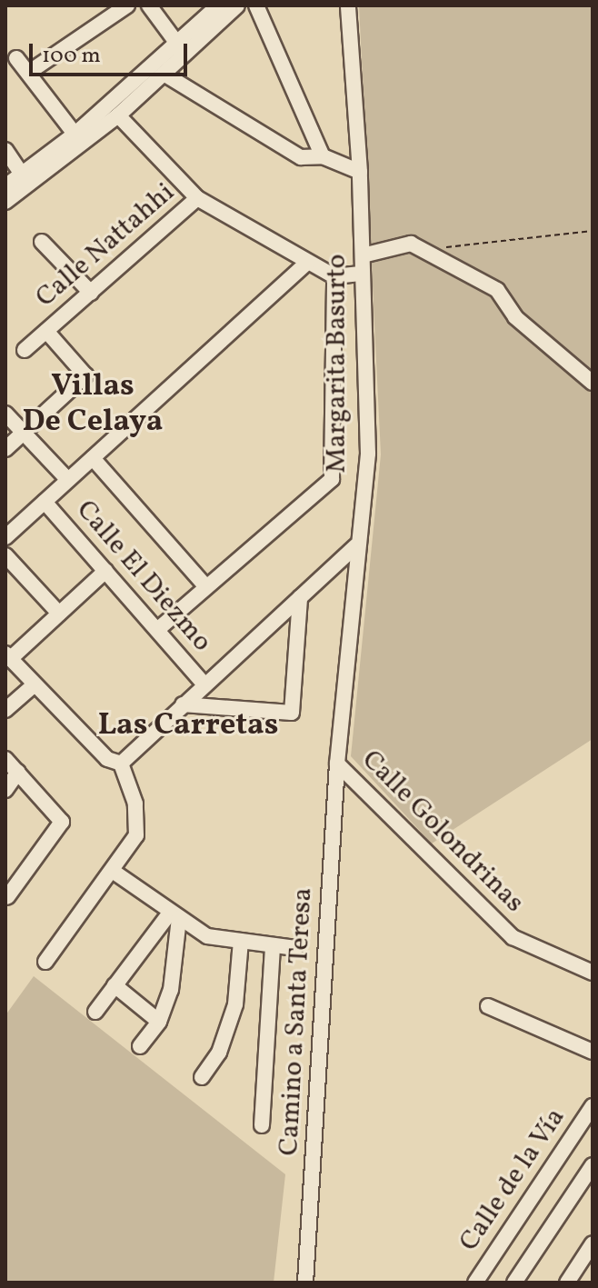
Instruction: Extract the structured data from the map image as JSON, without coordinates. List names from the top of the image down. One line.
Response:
{"streets":{"street":["Calle Nattahhi","Margarita Basurto","Calle El Diezmo","Calle Golondrinas","Camino a Santa Teresa","Calle de la Vía"]},"crossings":[["Margarita Basurto","Calle Golondrinas"],["Margarita Basurto","Camino a Santa Teresa"],["Calle Golondrinas","Camino a Santa Teresa"]],"districts":["Villas De Celaya","Las Carretas"],"scale_bar":"100 m"}
